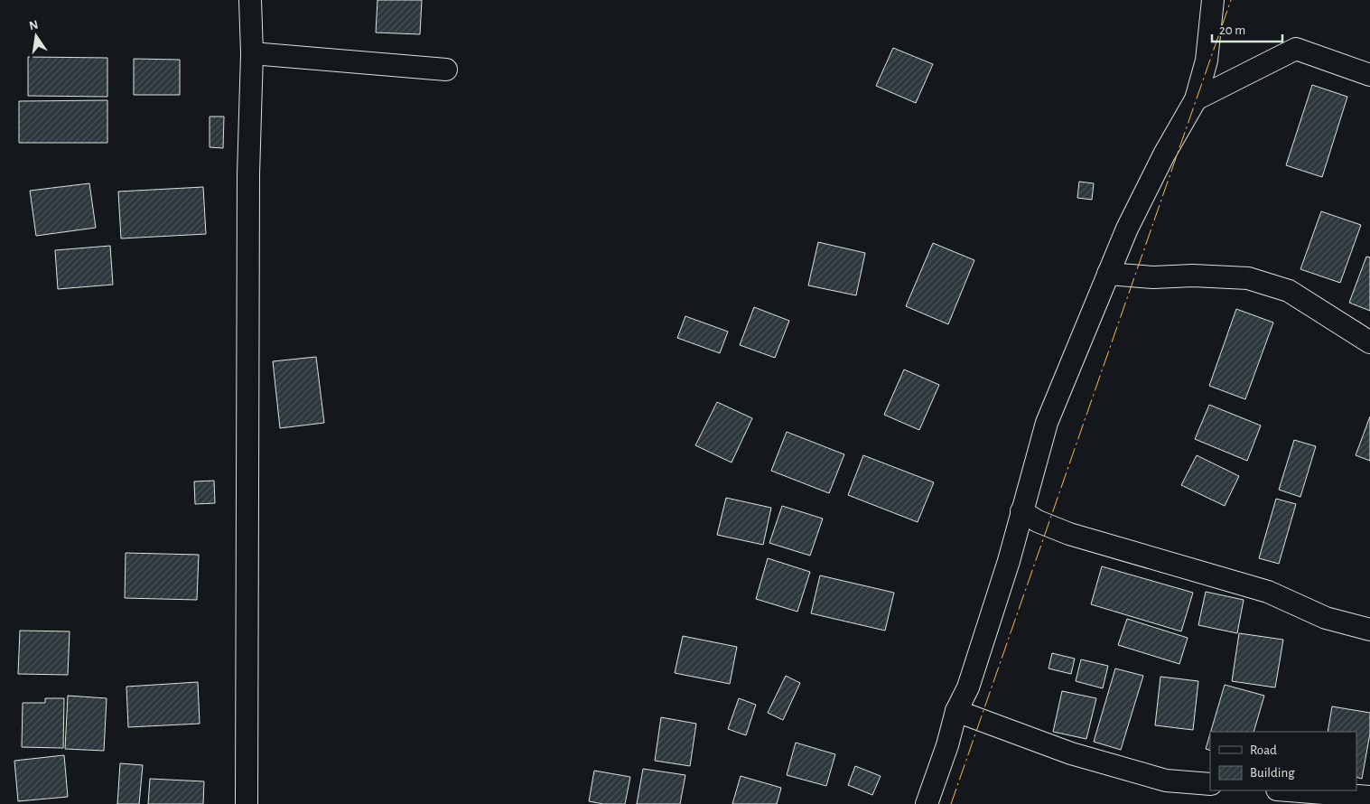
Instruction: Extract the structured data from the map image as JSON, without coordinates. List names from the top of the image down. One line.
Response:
{"legend":["Road","Building"],"scale_bar":"20 m","north":"top"}
